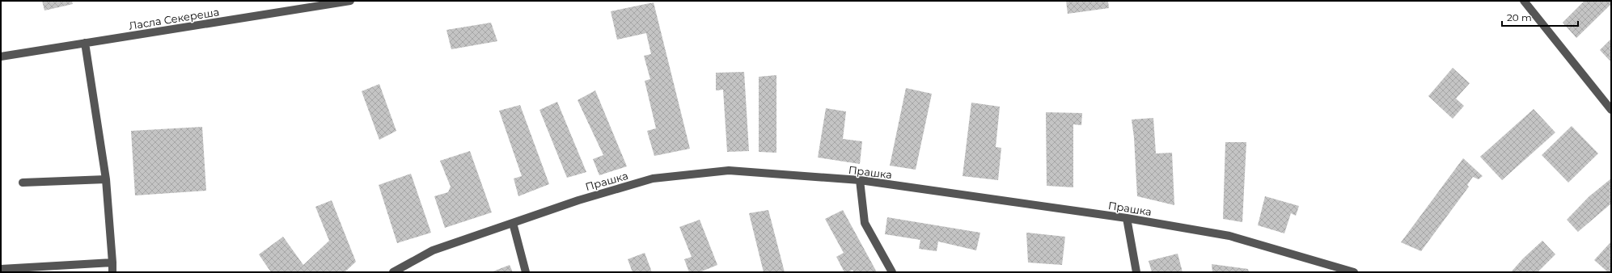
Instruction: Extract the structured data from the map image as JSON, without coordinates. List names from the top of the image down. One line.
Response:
{"streets":{"street":["Ласла Секереша","Прашка"]},"scale_bar":"20 m"}
